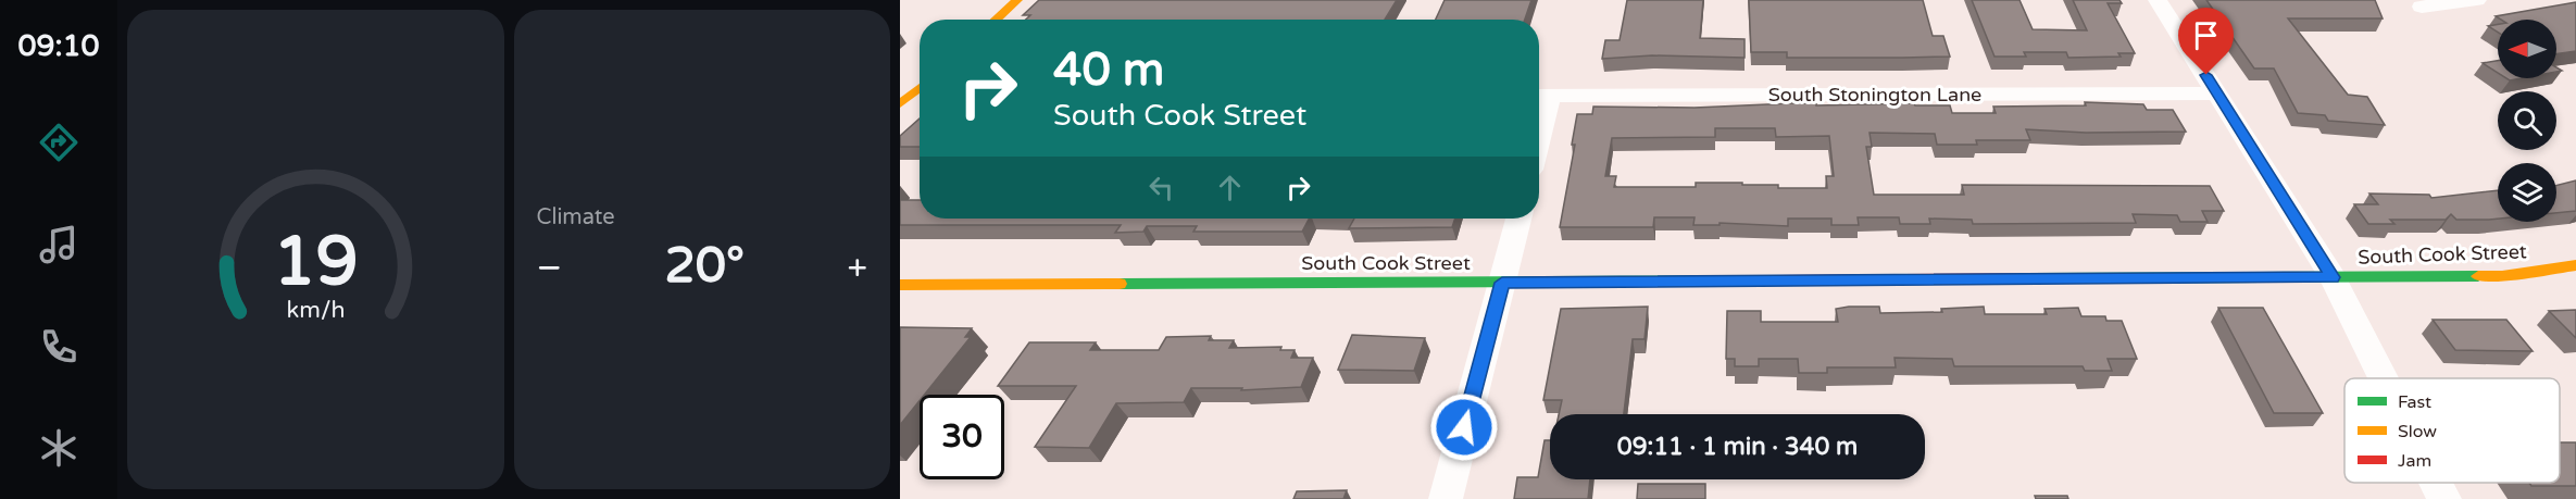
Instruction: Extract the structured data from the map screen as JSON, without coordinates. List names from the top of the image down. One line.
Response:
{"streets":{"street":["South Stonington Lane","South Cook Street"]},"legend":["Fast","Slow","Jam"],"north":"left","page":{"tabs":"09:10","tile":"Climate","turn":["40 m","South Cook Street"],"heat":["−","20°","+"],"limit":"30","trip":"09:11 · 1 min · 340 m","gauge":["19","km/h"]}}
